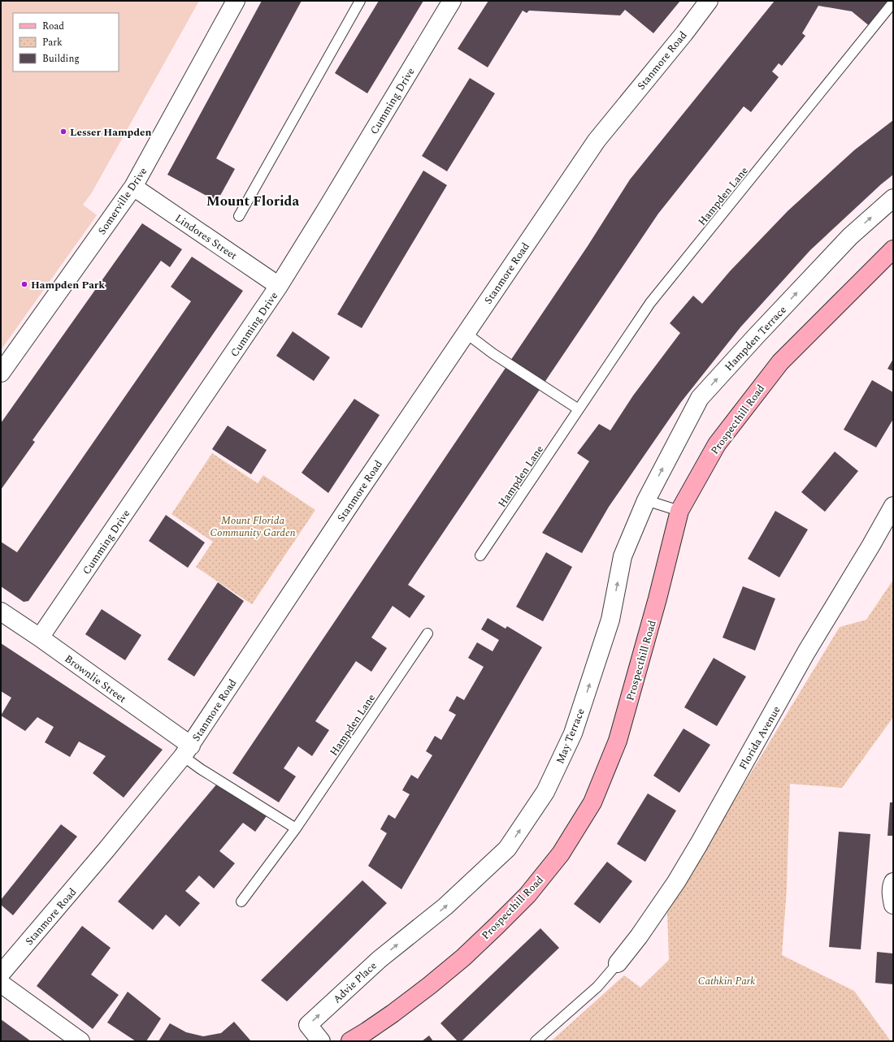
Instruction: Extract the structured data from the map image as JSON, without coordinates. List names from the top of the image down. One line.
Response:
{"streets":{"main road":["Prospecthill Road"],"street":["Stanmore Road","Cumming Drive","Somerville Drive","Lindores Street","Hampden Terrace","Brownlie Street","May Terrace","Florida Avenue","Advie Place"],"lane":["Hampden Lane"]},"crossings":[["Stanmore Road","Brownlie Street"],["Cumming Drive","Lindores Street"],["Cumming Drive","Brownlie Street"],["Somerville Drive","Lindores Street"],["Hampden Terrace","May Terrace"],["May Terrace","Advie Place"]],"one_way":["Hampden Terrace","May Terrace","Advie Place"],"districts":["Mount Florida"],"parks":["Mount Florida Community Garden","Cathkin Park"],"places":["Lesser Hampden","Hampden Park"],"legend":["Road","Park","Building"]}
